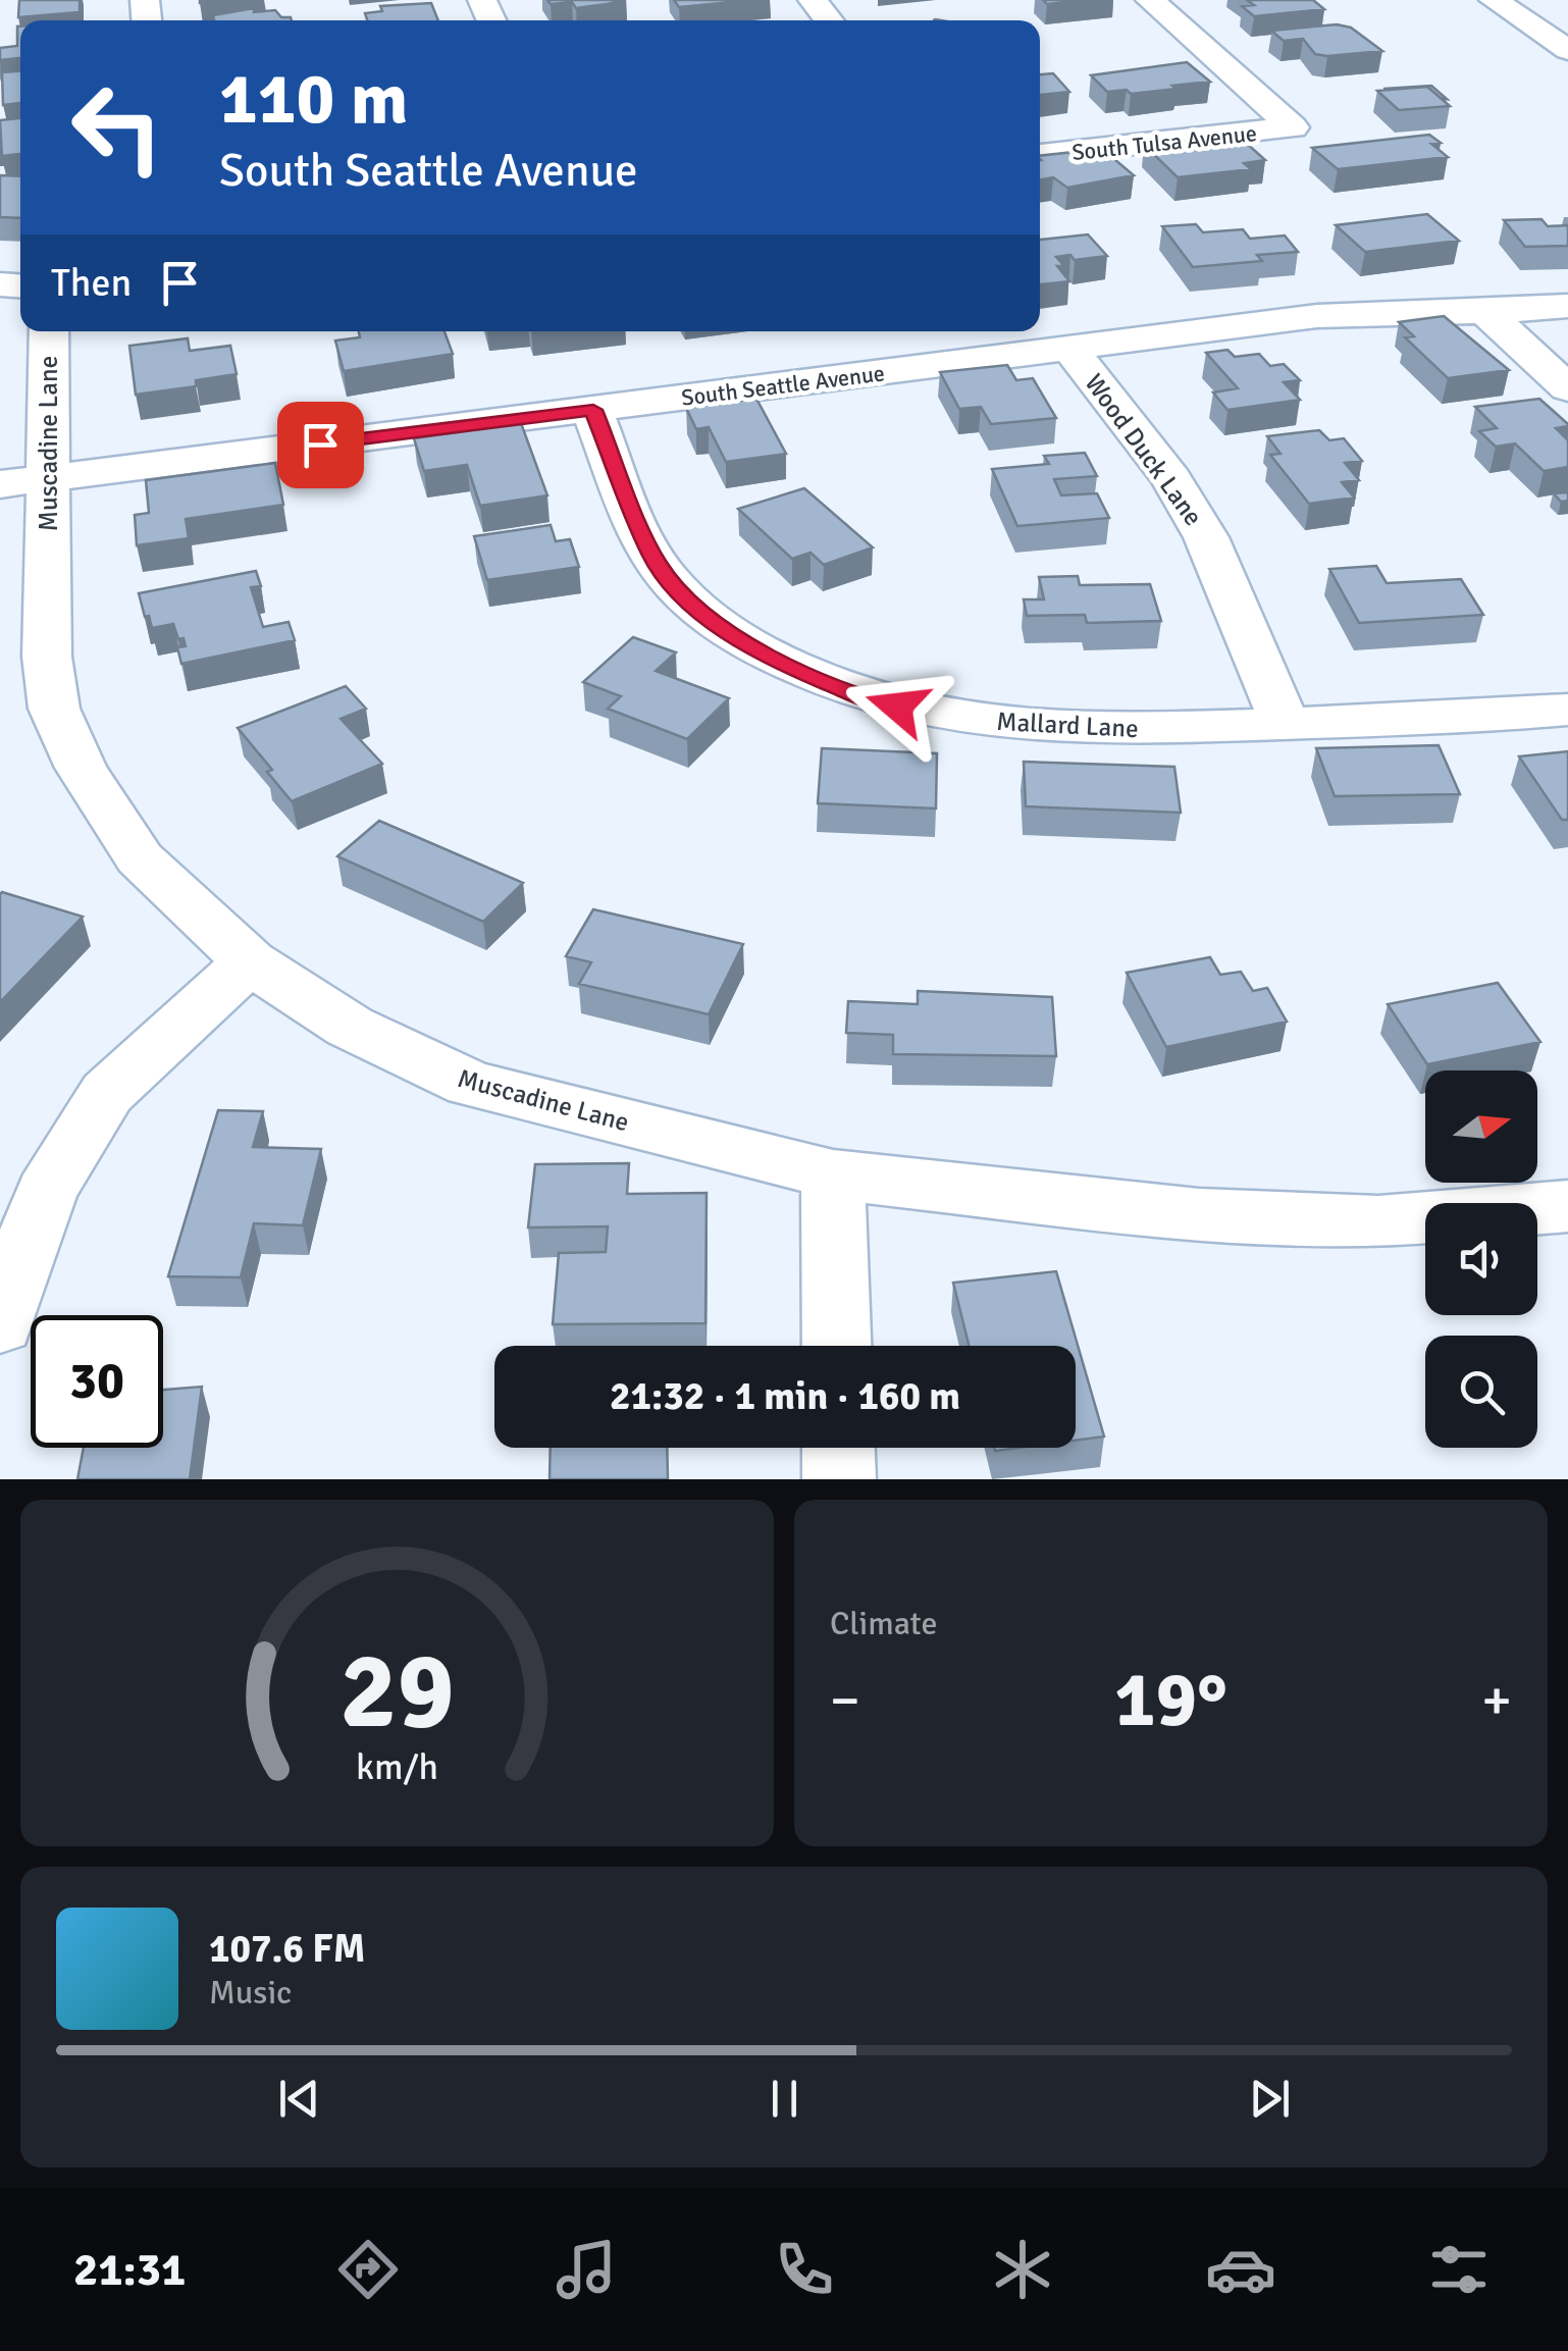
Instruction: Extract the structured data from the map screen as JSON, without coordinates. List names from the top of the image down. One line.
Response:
{"streets":{"street":["South Tulsa Avenue","South Seattle Avenue","Muscadine Lane","Wood Duck Lane","Mallard Lane"]},"crossings":[["South Seattle Avenue","Muscadine Lane"],["South Seattle Avenue","Wood Duck Lane"],["South Seattle Avenue","Mallard Lane"],["Wood Duck Lane","Mallard Lane"]],"north":"right","page":{"turn":["110 m","South Seattle Avenue"],"then":"Then","limit":"30","trip":"21:32 · 1 min · 160 m","tile":"Climate","heat":["−","19°","+"],"song":["107.6 FM","Music"],"tabs":"21:31","gauge":["29","km/h"]}}
